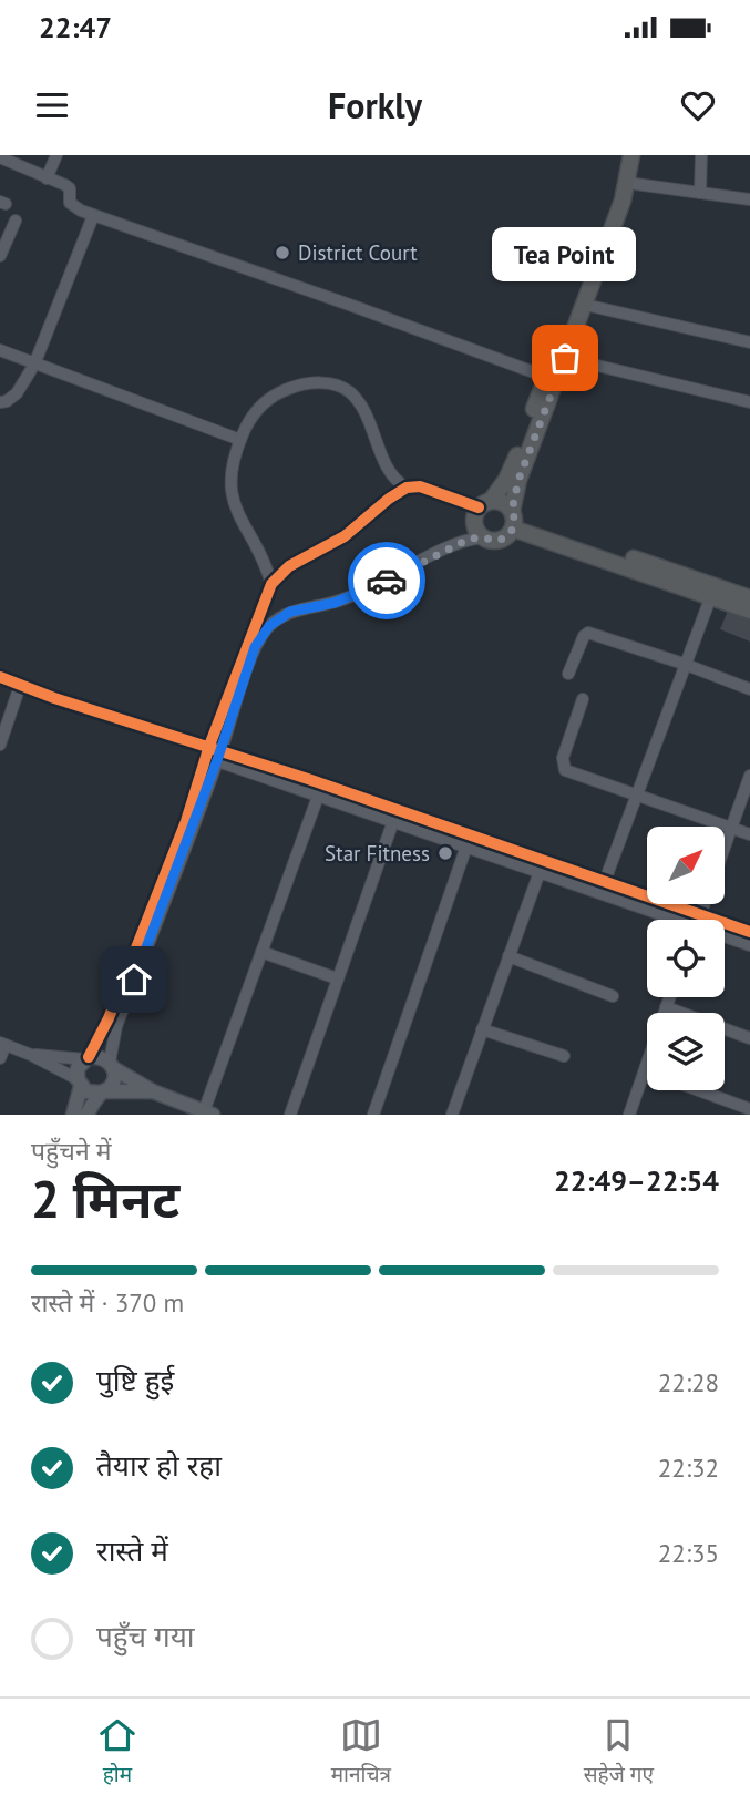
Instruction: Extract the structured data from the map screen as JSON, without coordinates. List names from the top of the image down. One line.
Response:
{"places":["District Court","Tea Point","Star Fitness"],"north":"top right","page":{"status":"22:47","header":"Forkly","bubble":"Tea Point","heading":["2 मिनट","पहुँचने में","22:49–22:54"],"bar":"रास्ते में · 370 m","list":[["पुष्टि हुई","22:28"],["तैयार हो रहा","22:32"],["रास्ते में","22:35"],"पहुँच गया"],"tabs":["होम","मानचित्र","सहेजे गए"]}}
